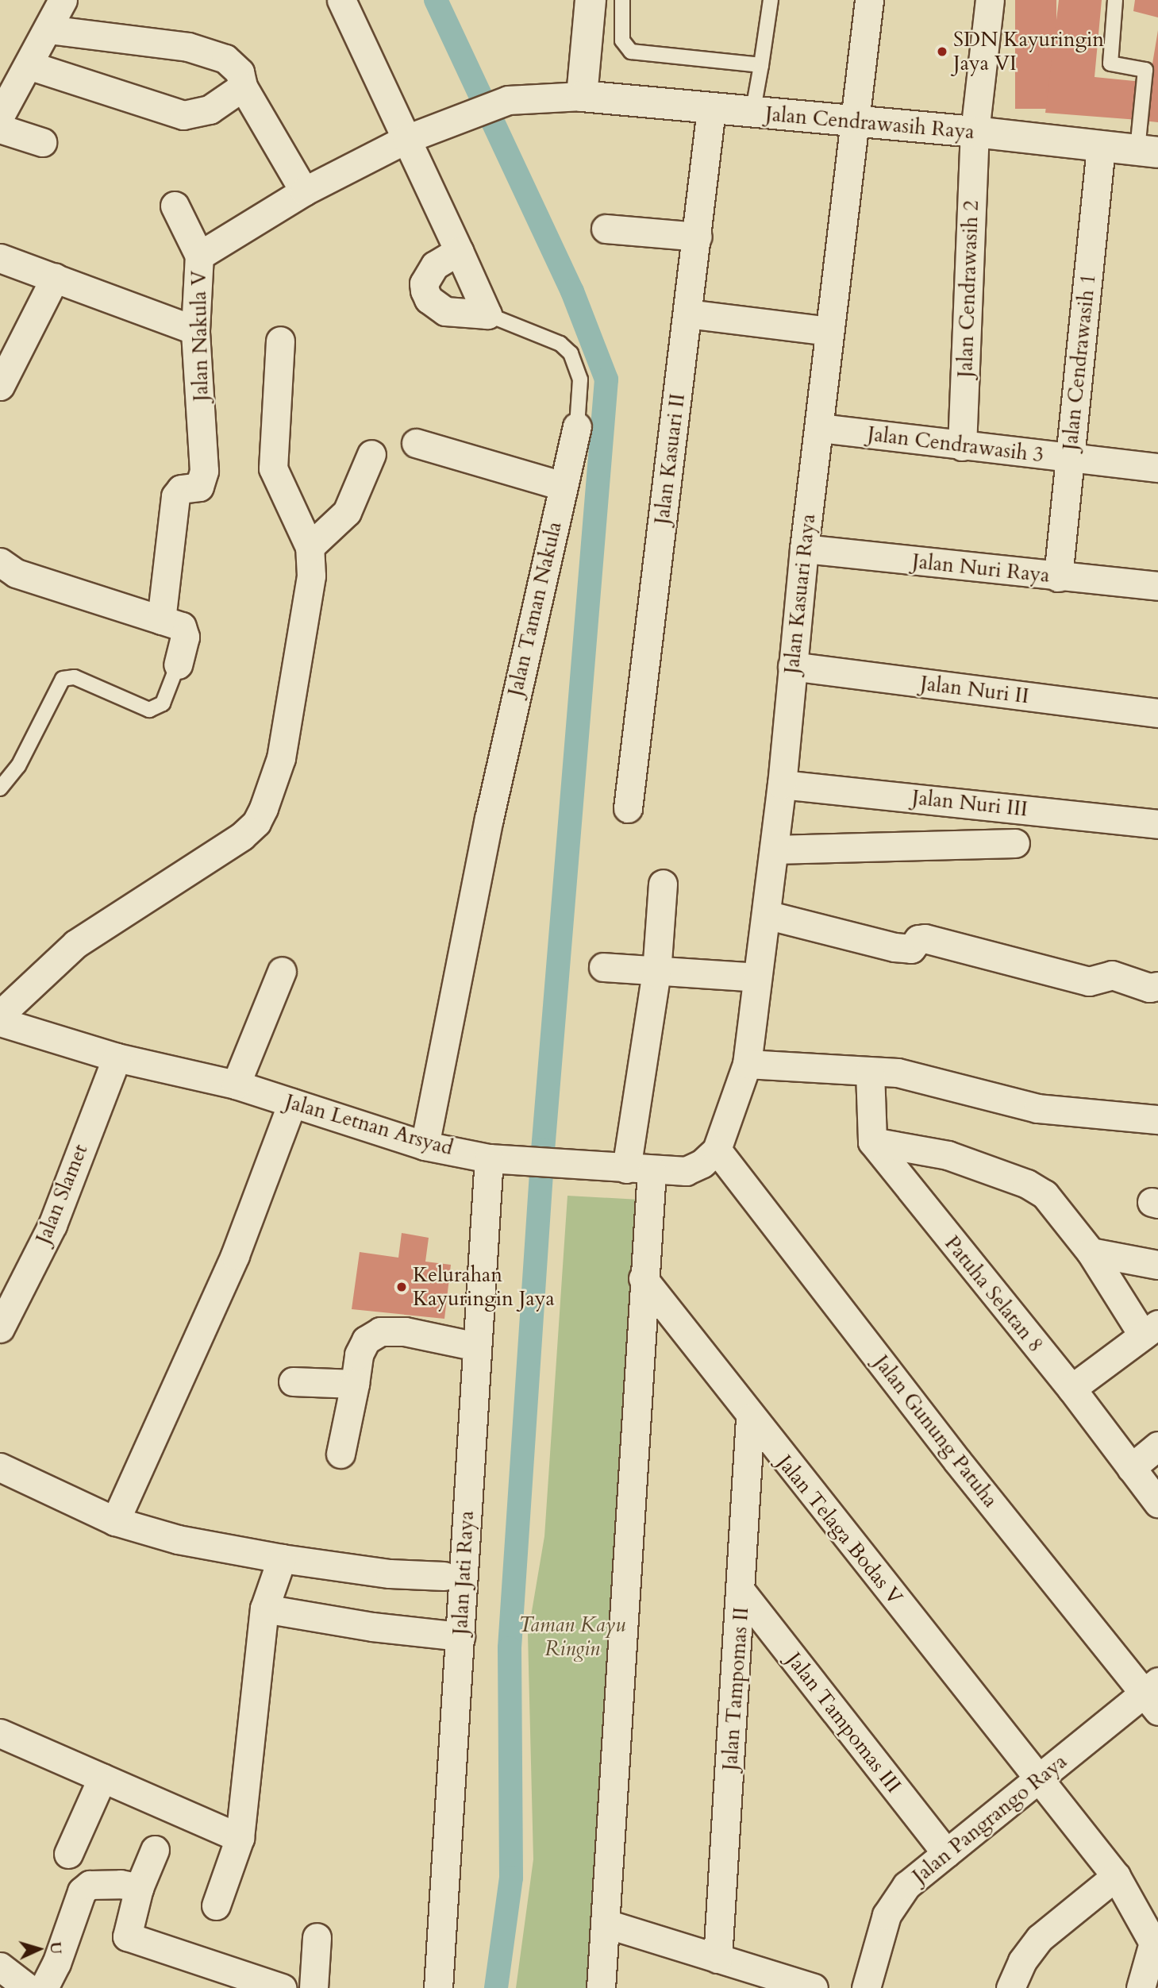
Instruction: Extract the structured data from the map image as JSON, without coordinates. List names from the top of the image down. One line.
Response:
{"streets":{"street":["Jalan Cendrawasih Raya","Jalan Cendrawasih 2","Jalan Nakula V","Jalan Cendrawasih 1","Jalan Cendrawasih 3","Jalan Kasuari II","Jalan Nuri Raya","Jalan Kasuari Raya","Jalan Taman Nakula","Jalan Nuri II","Jalan Nuri III","Jalan Letnan Arsyad","Jalan Slamet","Patuha Selatan 8","Jalan Gunung Patuha","Jalan Telaga Bodas V","Jalan Jati Raya","Jalan Tampomas II","Jalan Tampomas III","Jalan Pangrango Raya"]},"crossings":[["Jalan Cendrawasih Raya","Jalan Cendrawasih 2"],["Jalan Cendrawasih Raya","Jalan Nakula V"],["Jalan Cendrawasih Raya","Jalan Cendrawasih 1"],["Jalan Cendrawasih Raya","Jalan Kasuari II"],["Jalan Cendrawasih Raya","Jalan Kasuari Raya"],["Jalan Cendrawasih 2","Jalan Cendrawasih 3"],["Jalan Cendrawasih 1","Jalan Cendrawasih 3"],["Jalan Cendrawasih 1","Jalan Nuri Raya"],["Jalan Cendrawasih 3","Jalan Kasuari Raya"],["Jalan Nuri Raya","Jalan Kasuari Raya"],["Jalan Kasuari Raya","Jalan Nuri II"],["Jalan Kasuari Raya","Jalan Nuri III"],["Jalan Taman Nakula","Jalan Letnan Arsyad"],["Jalan Letnan Arsyad","Jalan Slamet"],["Jalan Letnan Arsyad","Jalan Gunung Patuha"],["Jalan Letnan Arsyad","Jalan Jati Raya"],["Jalan Gunung Patuha","Jalan Pangrango Raya"],["Jalan Telaga Bodas V","Jalan Tampomas II"],["Jalan Telaga Bodas V","Jalan Pangrango Raya"],["Jalan Tampomas II","Jalan Tampomas III"],["Jalan Tampomas III","Jalan Pangrango Raya"]],"parks":["Taman Kayu Ringin"],"places":["SDN Kayuringin Jaya VI","Kelurahan Kayuringin Jaya"],"north":"right"}
